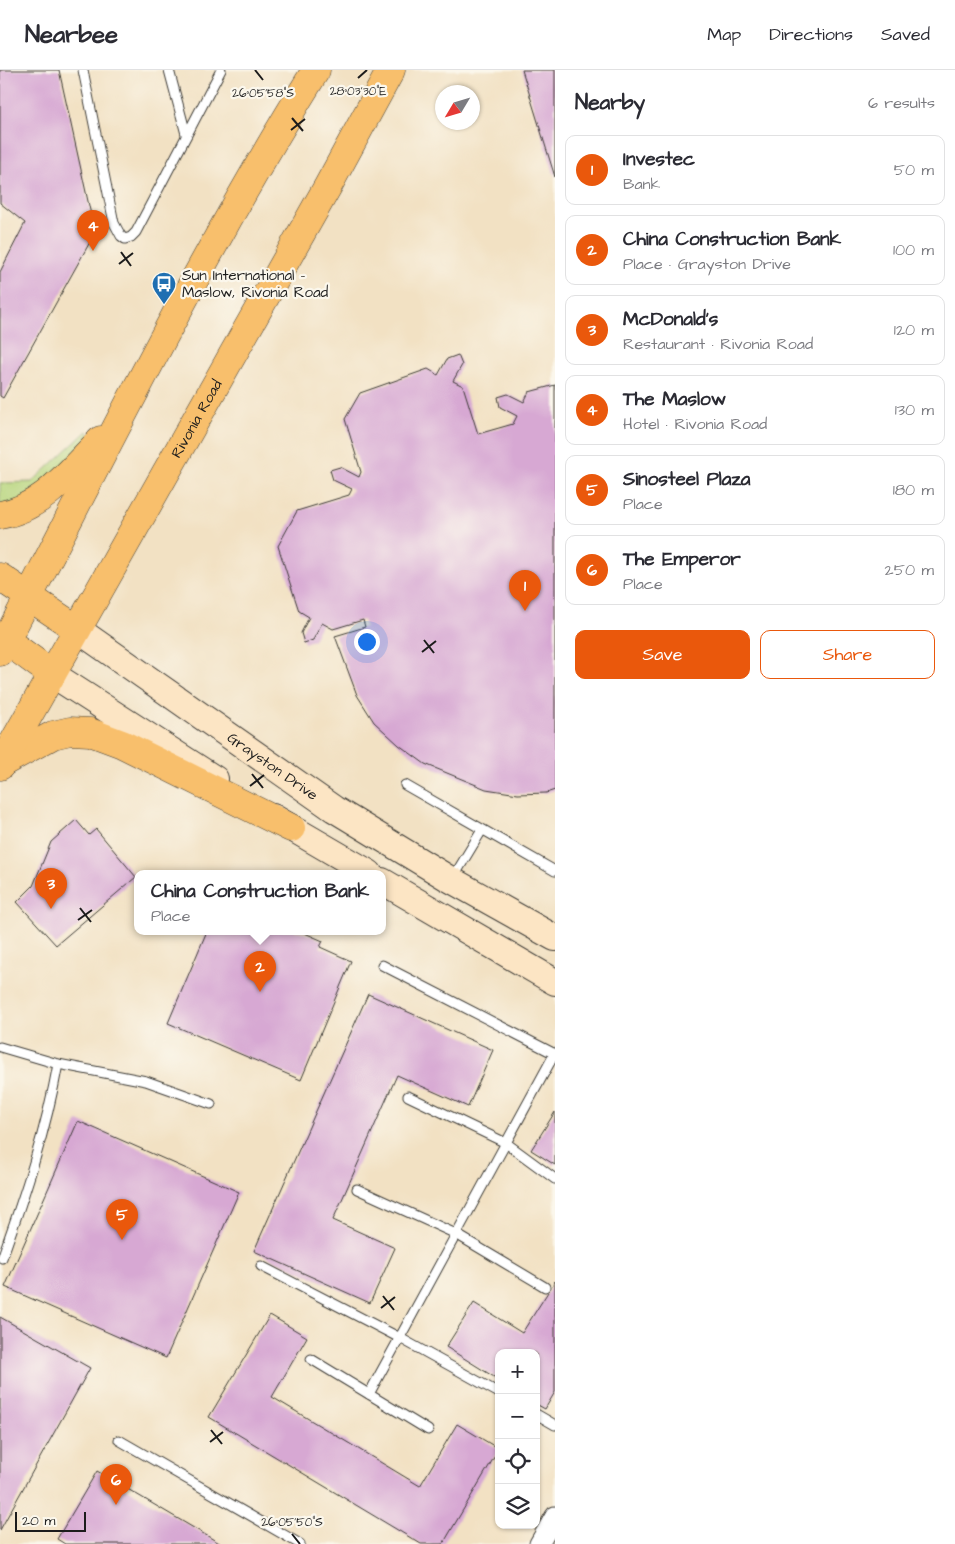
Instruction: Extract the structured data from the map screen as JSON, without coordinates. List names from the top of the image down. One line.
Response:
{"streets":{"main road":["Rivonia Road","Grayston Drive"]},"crossings":[["Rivonia Road","Grayston Drive"]],"places":{"bus stop":["Sun International - Maslow, Rivonia Road"]},"scale_bar":"20 m","north":"bottom left","page":{"header":"Nearbee","nav":["Map","Directions","Saved"],"heading":["Nearby","6 results"],"list":[{"mark":"1","name":"Investec","note":"Bank","value":"50 m"},{"mark":"2","name":"China Construction Bank","note":"Place · Grayston Drive","value":"100 m"},{"mark":"3","name":"McDonald's","note":"Restaurant · Rivonia Road","value":"120 m"},{"mark":"4","name":"The Maslow","note":"Hotel · Rivonia Road","value":"130 m"},{"mark":"5","name":"Sinosteel Plaza","note":"Place","value":"180 m"},{"mark":"6","name":"The Emperor","note":"Place","value":"250 m"}],"pins":["4","1","3","2","5","6"],"buttons":["Save","Share"],"popup":["China Construction Bank","Place"],"map_buttons":["+","−"],"scale":"20 m"},"coordinates":["28°03'30\"E","26°05'58\"S","26°05'50\"S"]}
